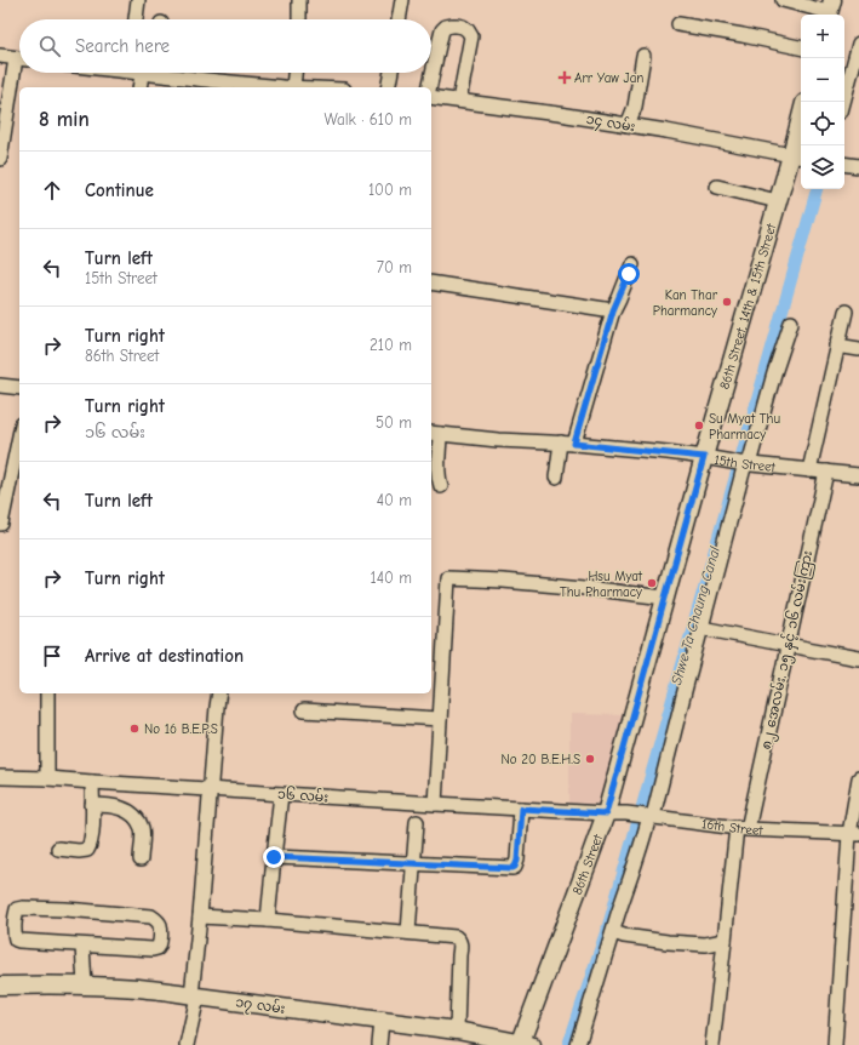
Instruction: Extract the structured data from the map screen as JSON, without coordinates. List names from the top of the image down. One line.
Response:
{"streets":{"street":["၁၄ လမ်း","86th Street, 14th & 15th Street","15th Street","၈၂ အေလမ်း, ၁၅ နှင့် ၁၆ လမ်းကြား","၁၆ လမ်း","16th Street","86th Street","၁၇ လမ်း"]},"crossings":[["၁၄ လမ်း","86th Street, 14th & 15th Street"],["86th Street, 14th & 15th Street","15th Street"],["86th Street, 14th & 15th Street","86th Street"],["15th Street","၈၂ အေလမ်း, ၁၅ နှင့် ၁၆ လမ်းကြား"],["15th Street","86th Street"],["၈၂ အေလမ်း, ၁၅ နှင့် ၁၆ လမ်းကြား","16th Street"],["၁၆ လမ်း","16th Street"],["၁၆ လမ်း","86th Street"],["16th Street","86th Street"],["86th Street","၁၇ လမ်း"]],"water":["Shwe Ta Chaung Canal"],"places":{"health":["Arr Yaw Jan"],"other":["Kan Thar Pharmancy","Su Myat Thu Pharmacy","Hsu Myat Thu Pharmacy","No 16 B.E.P.S","No 20 B.E.H.S"]},"page":{"map_buttons":["+","−"],"search":"Search here","heading":["8 min","Walk · 610 m"],"list":[["Continue","100 m"],["Turn left","15th Street","70 m"],["Turn right","86th Street","210 m"],["Turn right","၁၆ လမ်း","50 m"],["Turn left","40 m"],["Turn right","140 m"],"Arrive at destination"]}}
